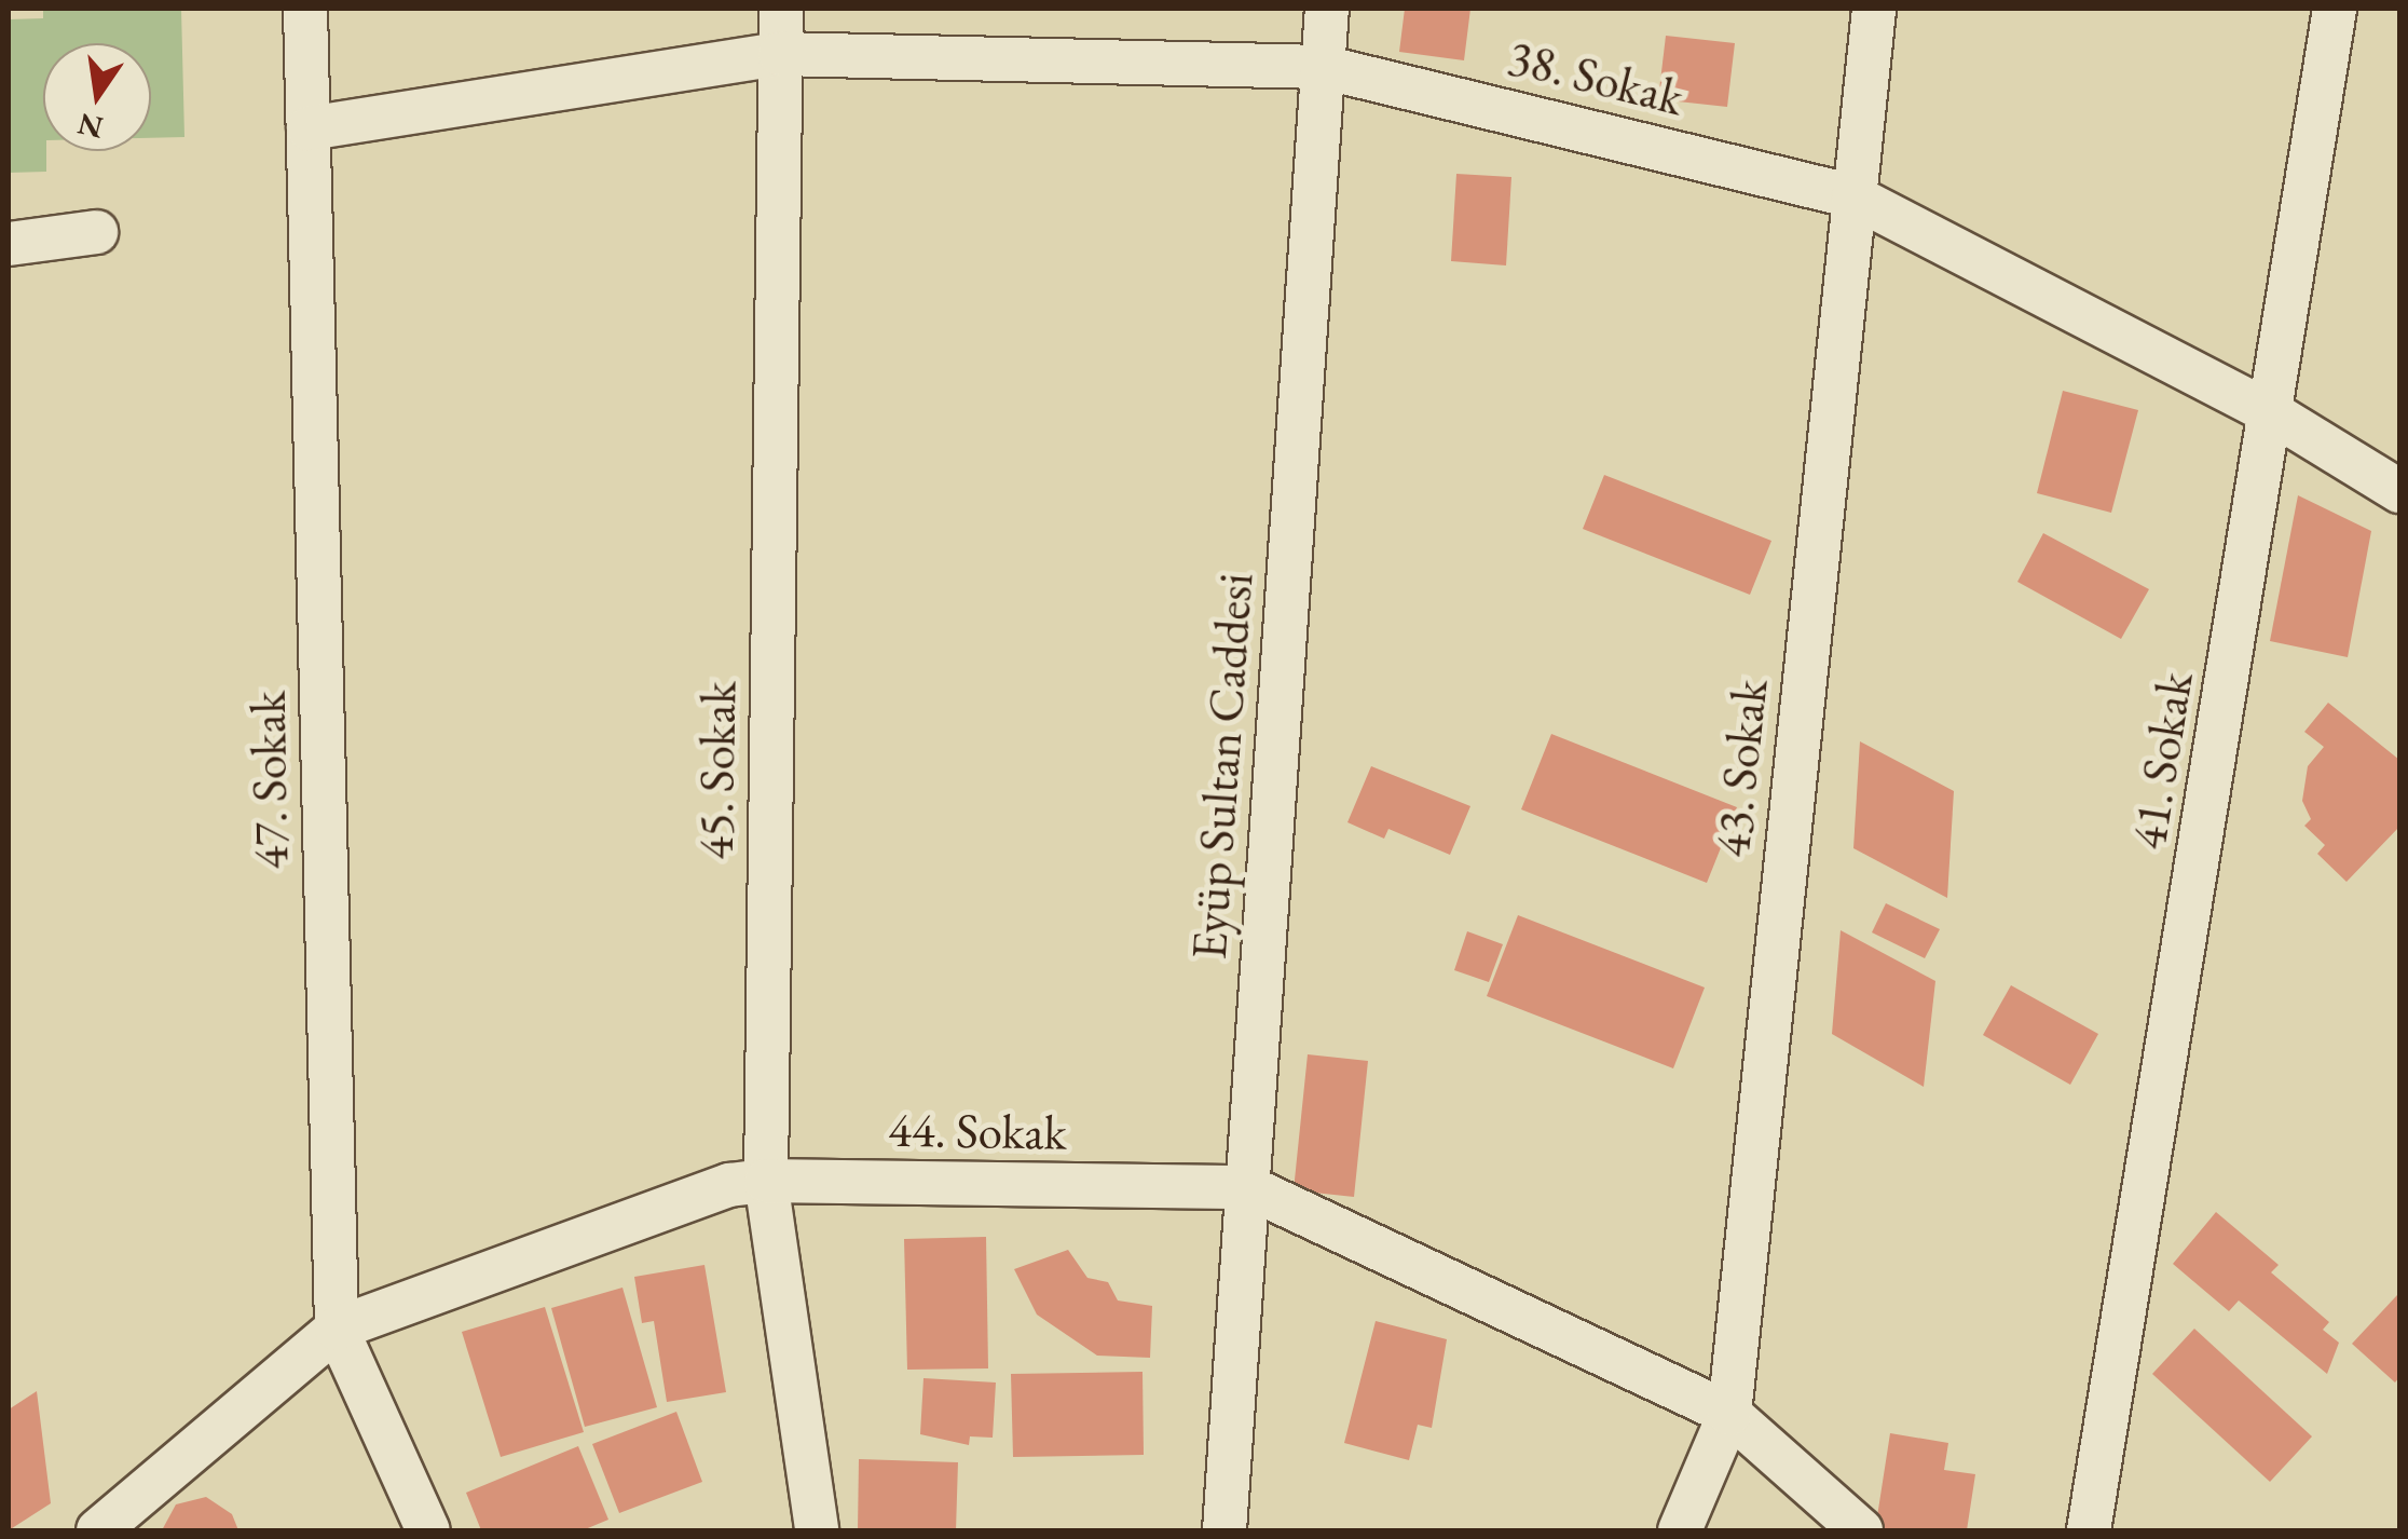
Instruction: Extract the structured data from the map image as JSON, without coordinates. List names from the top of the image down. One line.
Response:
{"streets":{"street":["38. Sokak","41. Sokak","Eyüp Sultan Caddesi","43. Sokak","45. Sokak","47. Sokak","44. Sokak"]},"crossings":[["38. Sokak","41. Sokak"],["38. Sokak","Eyüp Sultan Caddesi"],["38. Sokak","43. Sokak"],["38. Sokak","45. Sokak"],["38. Sokak","47. Sokak"],["Eyüp Sultan Caddesi","44. Sokak"],["43. Sokak","44. Sokak"],["45. Sokak","44. Sokak"],["47. Sokak","44. Sokak"]],"north":"bottom"}
